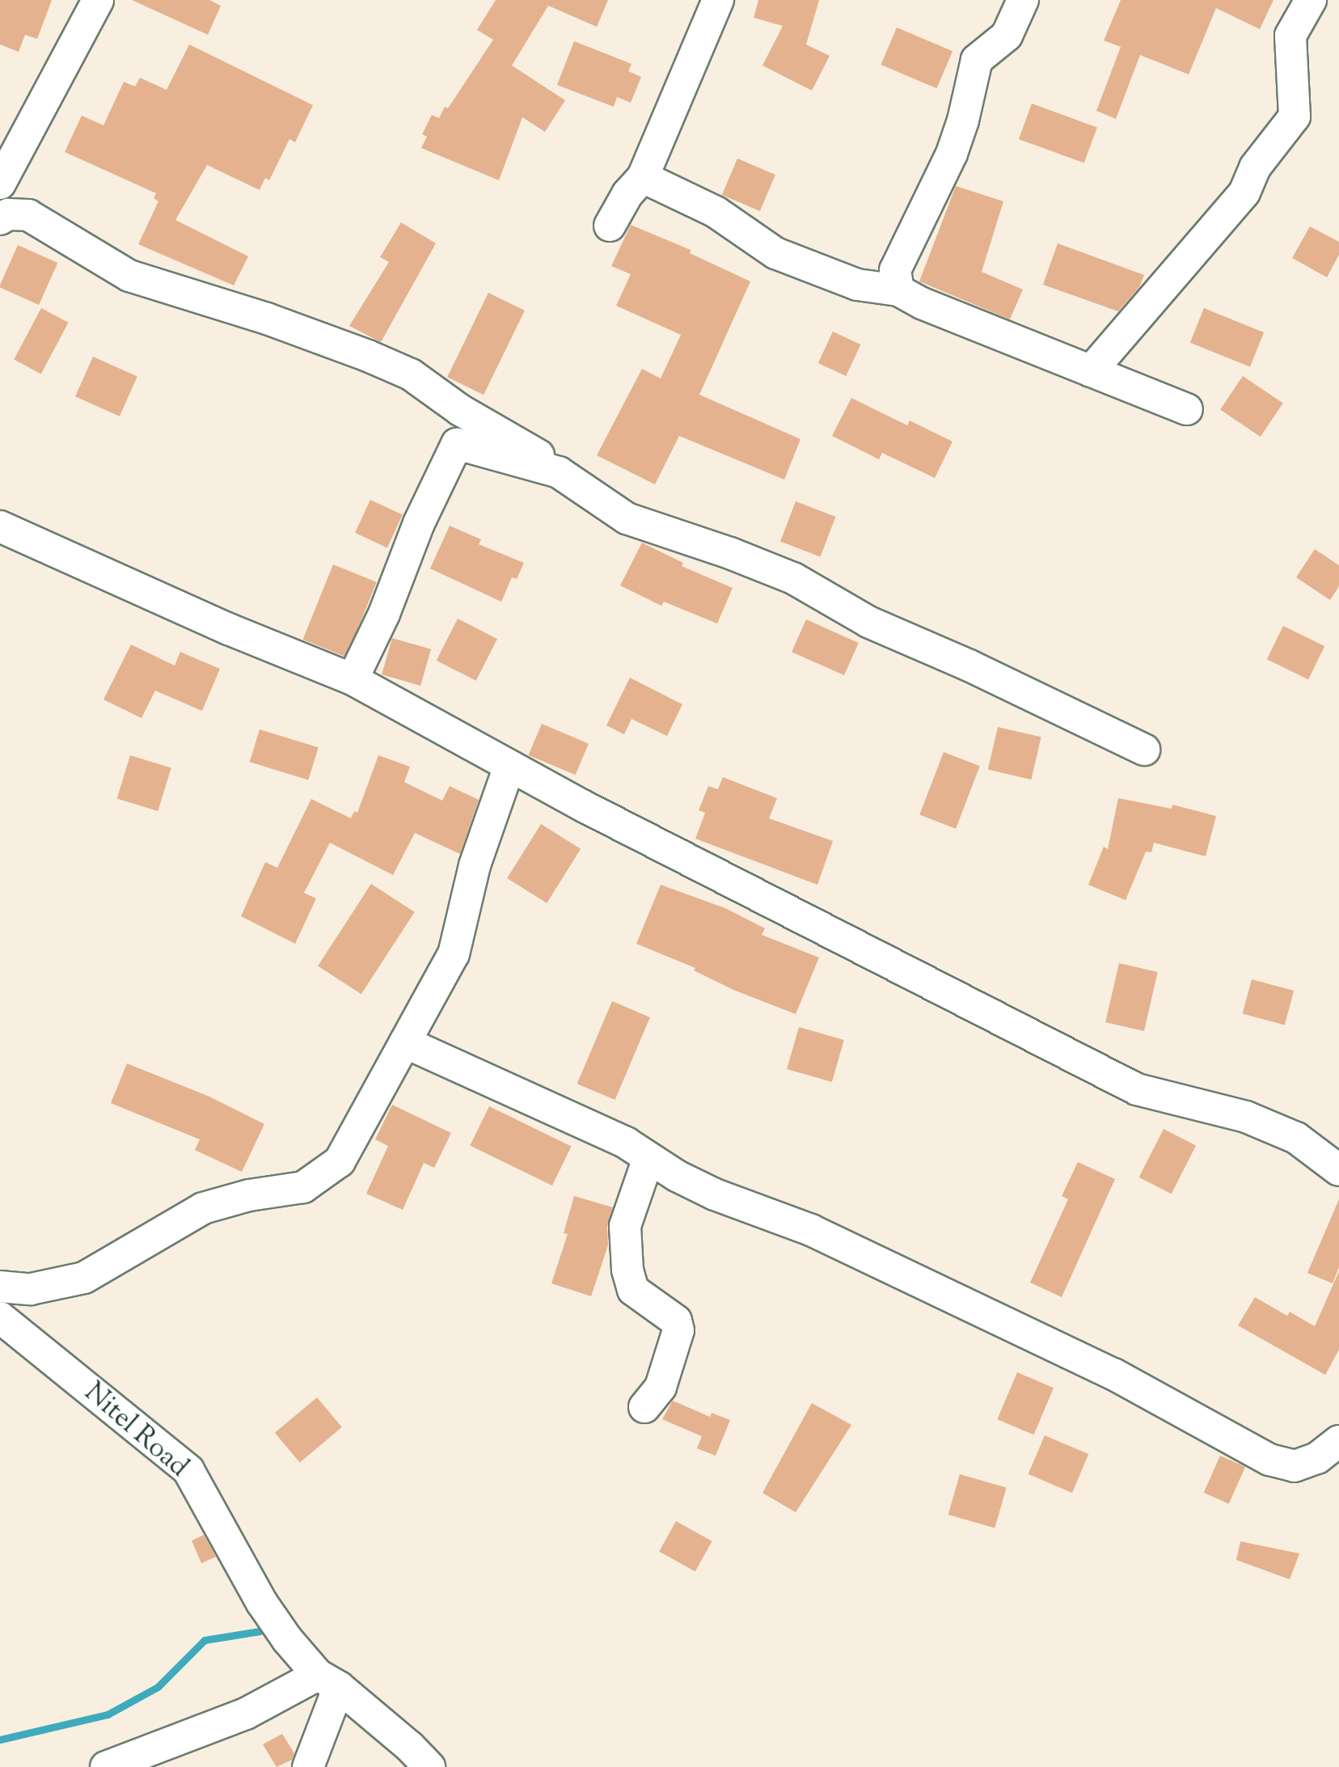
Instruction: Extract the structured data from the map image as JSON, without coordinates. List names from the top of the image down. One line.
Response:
{"streets":{"street":["Nitel Road"]}}
